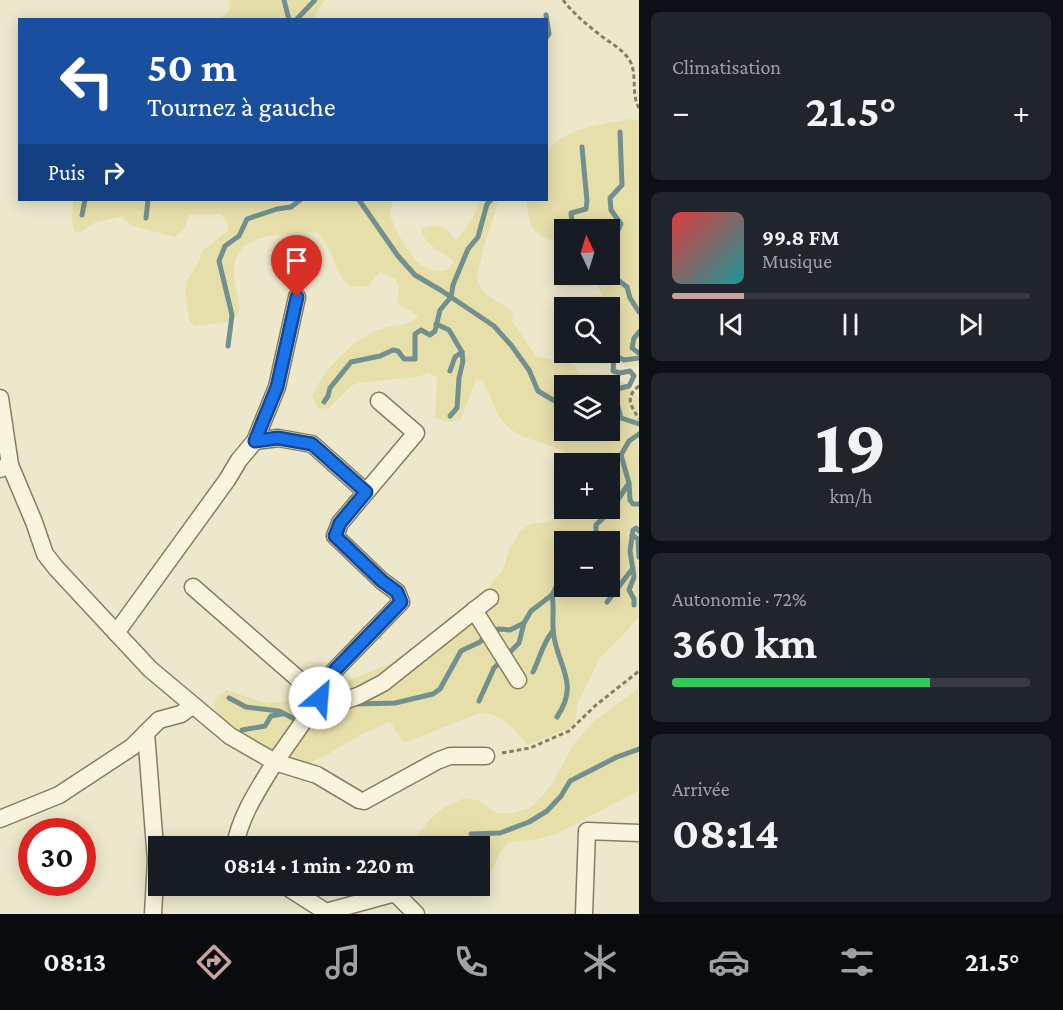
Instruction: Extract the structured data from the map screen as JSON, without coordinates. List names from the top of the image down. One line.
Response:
{"north":"top","page":{"tile":["Climatisation",["19","km/h"],["Autonomie · 72%","360 km"],["Arrivée","08:14"]],"turn":["50 m","Tournez à gauche"],"heat":["−","21.5°","+"],"then":"Puis","song":["99.8 FM","Musique"],"map_buttons":["+","−"],"limit":"30","trip":"08:14 · 1 min · 220 m","tabs":["08:13","21.5°"]}}
